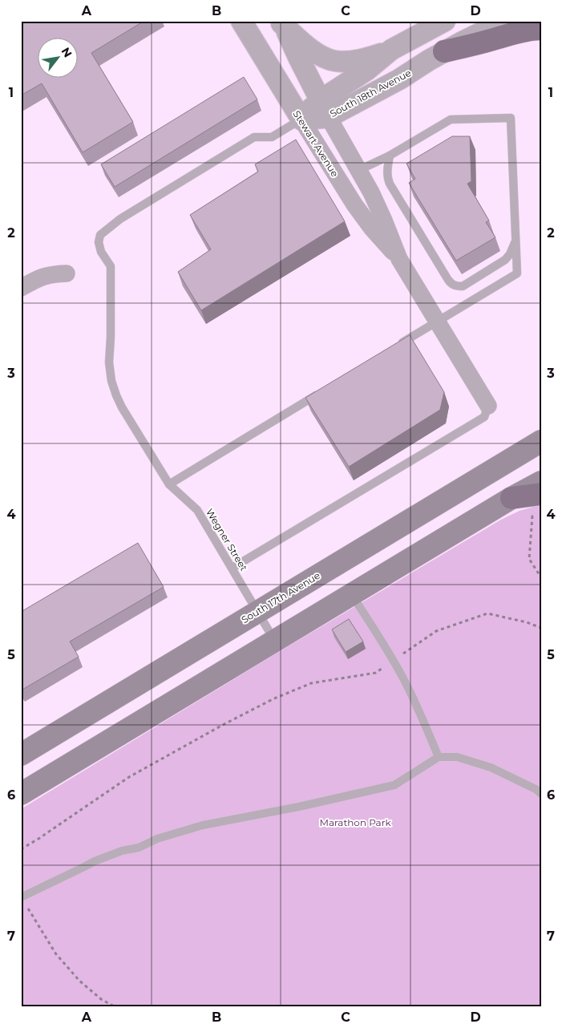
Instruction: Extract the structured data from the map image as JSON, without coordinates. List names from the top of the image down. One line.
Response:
{"streets":{"main road":["South 17th Avenue"],"street":["South 18th Avenue","Stewart Avenue"],"lane":["Wegner Street"]},"crossings":[["South 18th Avenue","Stewart Avenue"],["South 18th Avenue","Wegner Street"],["Stewart Avenue","Wegner Street"],["Wegner Street","South 17th Avenue"]],"parks":["Marathon Park"],"north":"top right","grid":{"columns":["A","B","C","D"],"rows":["1","2","3","4","5","6","7"]}}
